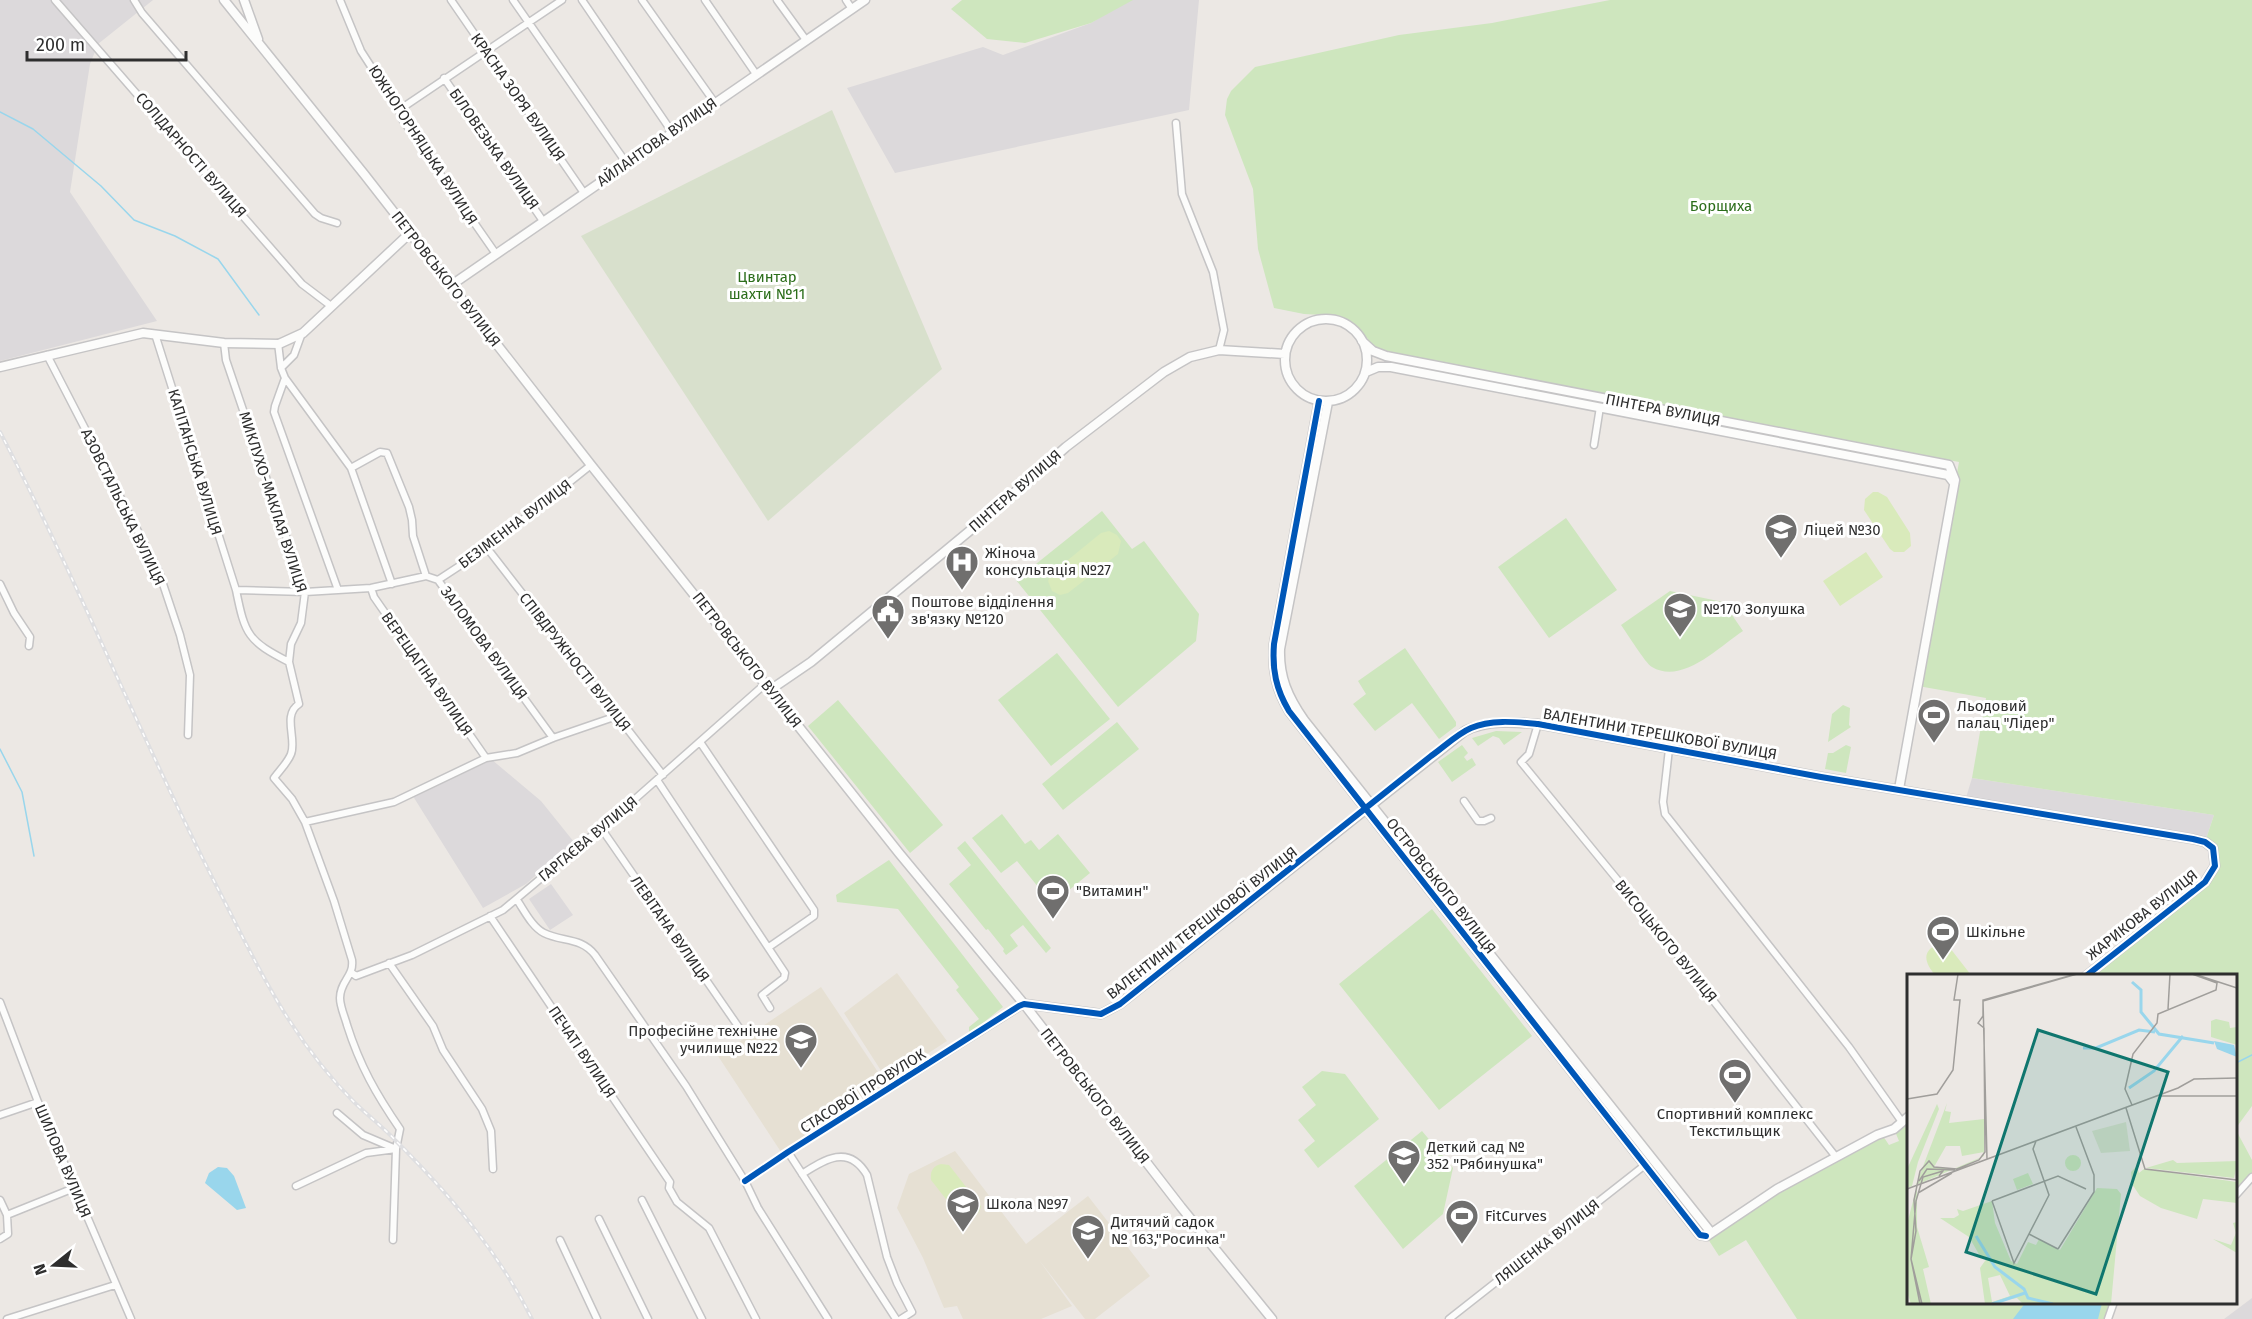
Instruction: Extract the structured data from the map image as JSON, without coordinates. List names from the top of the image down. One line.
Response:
{"streets":{"street":["КРАСНА ЗОРЯ ВУЛИЦЯ","АЙЛАНТОВА ВУЛИЦЯ","ЮЖНОГОРНЯЦЬКА ВУЛИЦЯ","БІЛОВЕЗЬКА ВУЛИЦЯ","СОЛІДАРНОСТІ ВУЛИЦЯ","ПЕТРОВСЬКОГО ВУЛИЦЯ","ПІНТЕРА ВУЛИЦЯ","КАПІТАНСЬКА ВУЛИЦЯ","МИКЛУХО-МАКЛАЯ ВУЛИЦЯ","АЗОВСТАЛЬСЬКА ВУЛИЦЯ","БЕЗІМЕННА ВУЛИЦЯ","ЗАЛОМОВА ВУЛИЦЯ","СПІВДРУЖНОСТІ ВУЛИЦЯ","ВЕРЕЩАГІНА ВУЛИЦЯ","ВАЛЕНТИНИ ТЕРЕШКОВОЇ ВУЛИЦЯ","ГАРГАЄВА ВУЛИЦЯ","ОСТРОВСЬКОГО ВУЛИЦЯ","ЖАРИКОВА ВУЛИЦЯ","ЛЕВІТАНА ВУЛИЦЯ","ВИСОЦЬКОГО ВУЛИЦЯ","ПЕЧАТІ ВУЛИЦЯ","СТАСОВОЇ ПРОВУЛОК","ШИЛОВА ВУЛИЦЯ","ЛЯШЕНКА ВУЛИЦЯ"]},"crossings":[["КРАСНА ЗОРЯ ВУЛИЦЯ","АЙЛАНТОВА ВУЛИЦЯ"],["АЙЛАНТОВА ВУЛИЦЯ","ЮЖНОГОРНЯЦЬКА ВУЛИЦЯ"],["АЙЛАНТОВА ВУЛИЦЯ","БІЛОВЕЗЬКА ВУЛИЦЯ"],["АЙЛАНТОВА ВУЛИЦЯ","ПЕТРОВСЬКОГО ВУЛИЦЯ"],["ПЕТРОВСЬКОГО ВУЛИЦЯ","ПІНТЕРА ВУЛИЦЯ"],["ПЕТРОВСЬКОГО ВУЛИЦЯ","БЕЗІМЕННА ВУЛИЦЯ"],["ПЕТРОВСЬКОГО ВУЛИЦЯ","ВАЛЕНТИНИ ТЕРЕШКОВОЇ ВУЛИЦЯ"],["ПЕТРОВСЬКОГО ВУЛИЦЯ","ГАРГАЄВА ВУЛИЦЯ"],["ПЕТРОВСЬКОГО ВУЛИЦЯ","СТАСОВОЇ ПРОВУЛОК"],["ПІНТЕРА ВУЛИЦЯ","ВАЛЕНТИНИ ТЕРЕШКОВОЇ ВУЛИЦЯ"],["ПІНТЕРА ВУЛИЦЯ","ГАРГАЄВА ВУЛИЦЯ"],["ПІНТЕРА ВУЛИЦЯ","ОСТРОВСЬКОГО ВУЛИЦЯ"],["КАПІТАНСЬКА ВУЛИЦЯ","МИКЛУХО-МАКЛАЯ ВУЛИЦЯ"],["БЕЗІМЕННА ВУЛИЦЯ","ЗАЛОМОВА ВУЛИЦЯ"],["БЕЗІМЕННА ВУЛИЦЯ","СПІВДРУЖНОСТІ ВУЛИЦЯ"],["СПІВДРУЖНОСТІ ВУЛИЦЯ","ГАРГАЄВА ВУЛИЦЯ"],["ВАЛЕНТИНИ ТЕРЕШКОВОЇ ВУЛИЦЯ","ОСТРОВСЬКОГО ВУЛИЦЯ"],["ВАЛЕНТИНИ ТЕРЕШКОВОЇ ВУЛИЦЯ","ЖАРИКОВА ВУЛИЦЯ"],["ВАЛЕНТИНИ ТЕРЕШКОВОЇ ВУЛИЦЯ","ВИСОЦЬКОГО ВУЛИЦЯ"],["ВАЛЕНТИНИ ТЕРЕШКОВОЇ ВУЛИЦЯ","СТАСОВОЇ ПРОВУЛОК"],["ГАРГАЄВА ВУЛИЦЯ","ЛЕВІТАНА ВУЛИЦЯ"],["ГАРГАЄВА ВУЛИЦЯ","ПЕЧАТІ ВУЛИЦЯ"],["ОСТРОВСЬКОГО ВУЛИЦЯ","ЛЯШЕНКА ВУЛИЦЯ"]],"parks":["Борщиха","Цвинтар шахти №11"],"places":{"school or university":["Ліцей №30","№170 Золушка","Професійне технічне училище №22","Деткий сад № 352 \"Рябинушка\"","Школа №97","Дитячий садок № 163,\"Росинка\""],"hospital":["Жіноча консультація №27"],"public building":["Поштове відділення зв'язку №120"],"sports":["Льодовий палац \"Лідер\"","\"Витамин\"","Шкільне","Спортивний комплекс Текстильщик","FitCurves"]},"scale_bar":"200 m","north":"left"}
